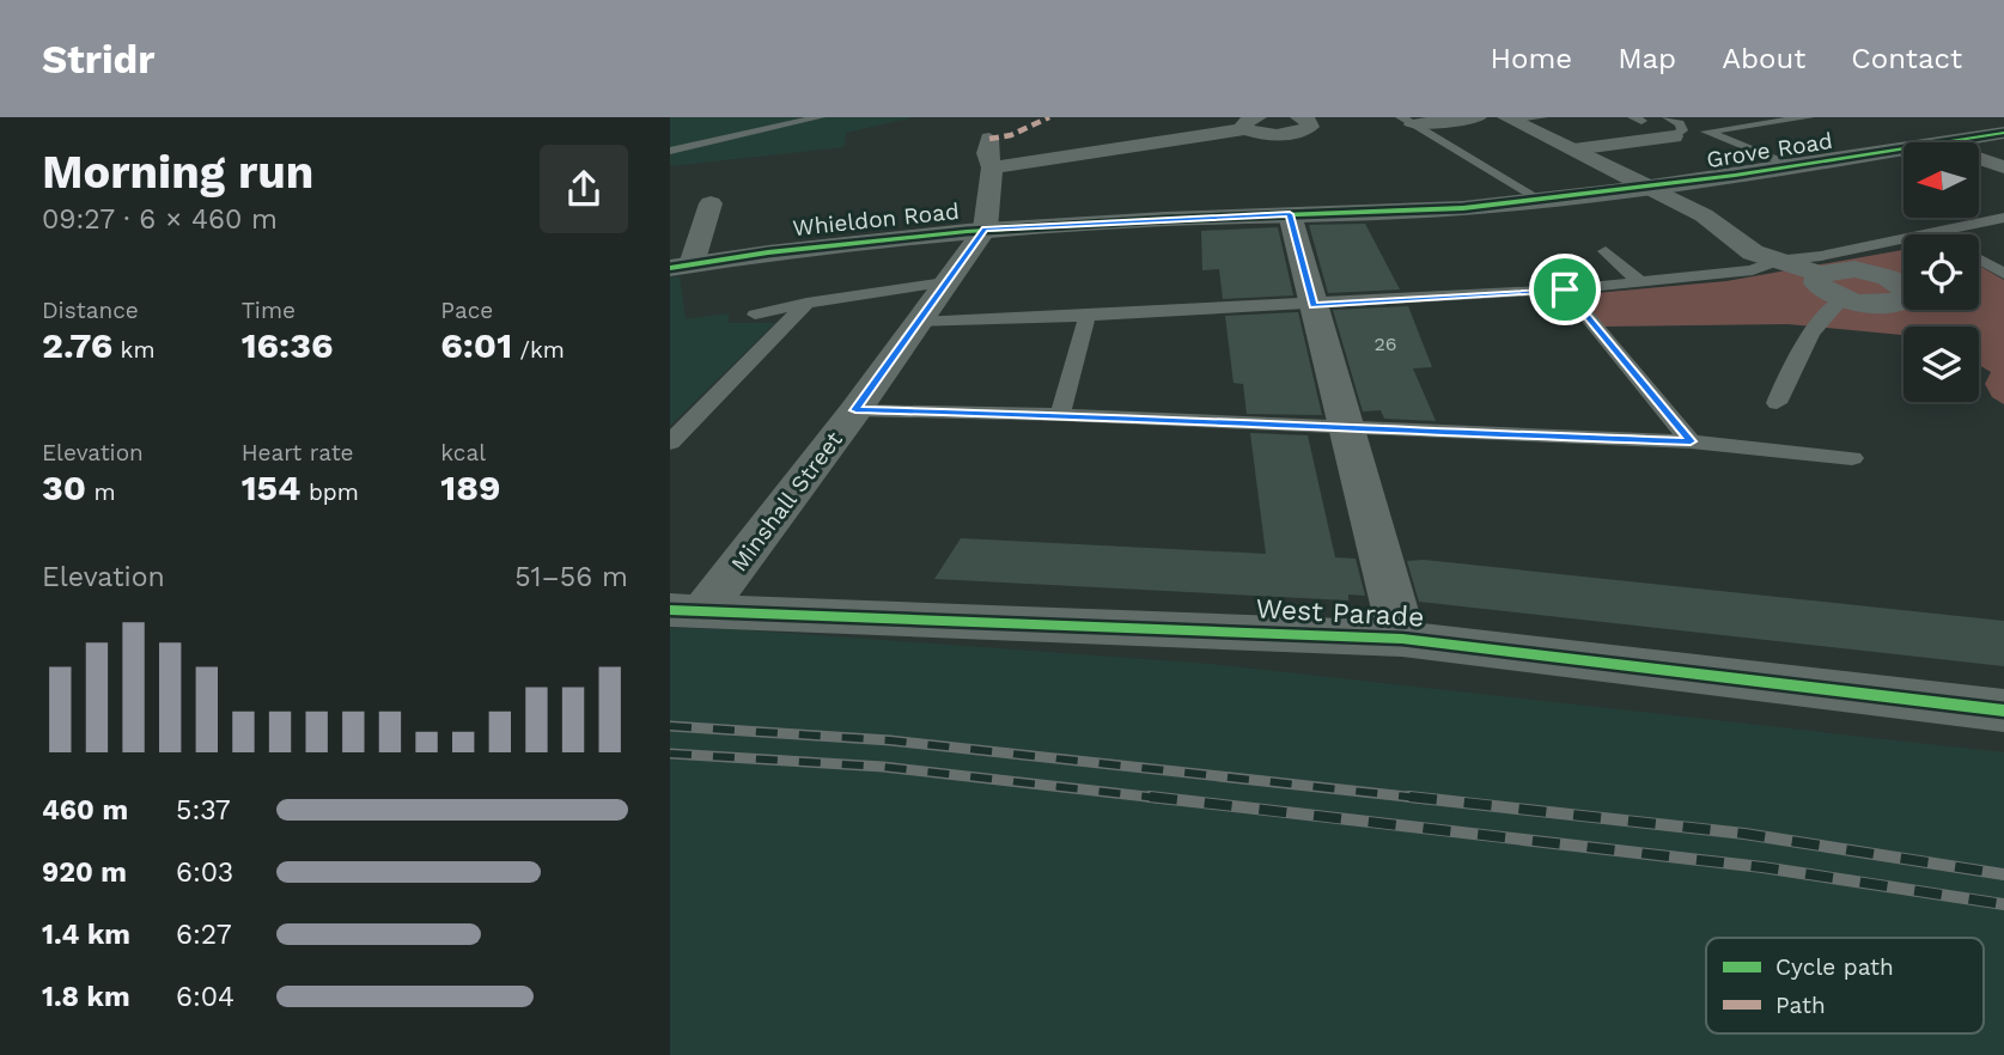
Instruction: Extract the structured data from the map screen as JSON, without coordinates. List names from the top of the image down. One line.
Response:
{"streets":{"street":["Grove Road","Whieldon Road","Minshall Street","West Parade"]},"crossings":[["Grove Road","Whieldon Road"],["Whieldon Road","Minshall Street"],["Minshall Street","West Parade"]],"house_numbers":["26"],"legend":["Cycle path","Path"],"north":"left","page":{"header":"Stridr","nav":["Home","Map","About","Contact"],"heading":["Morning run","09:27 · 6 × 460 m"],"stats":[["Distance","2.76 km"],["Time","16:36"],["Pace","6:01 /km"],["Elevation","30 m"],["Heart rate","154 bpm"],["kcal","189"]],"chart":["Elevation","51–56 m"],"list":[{"name":"460 m","note":"5:37"},{"name":"920 m","note":"6:03"},{"name":"1.4 km","note":"6:27"},{"name":"1.8 km","note":"6:04"}]}}
